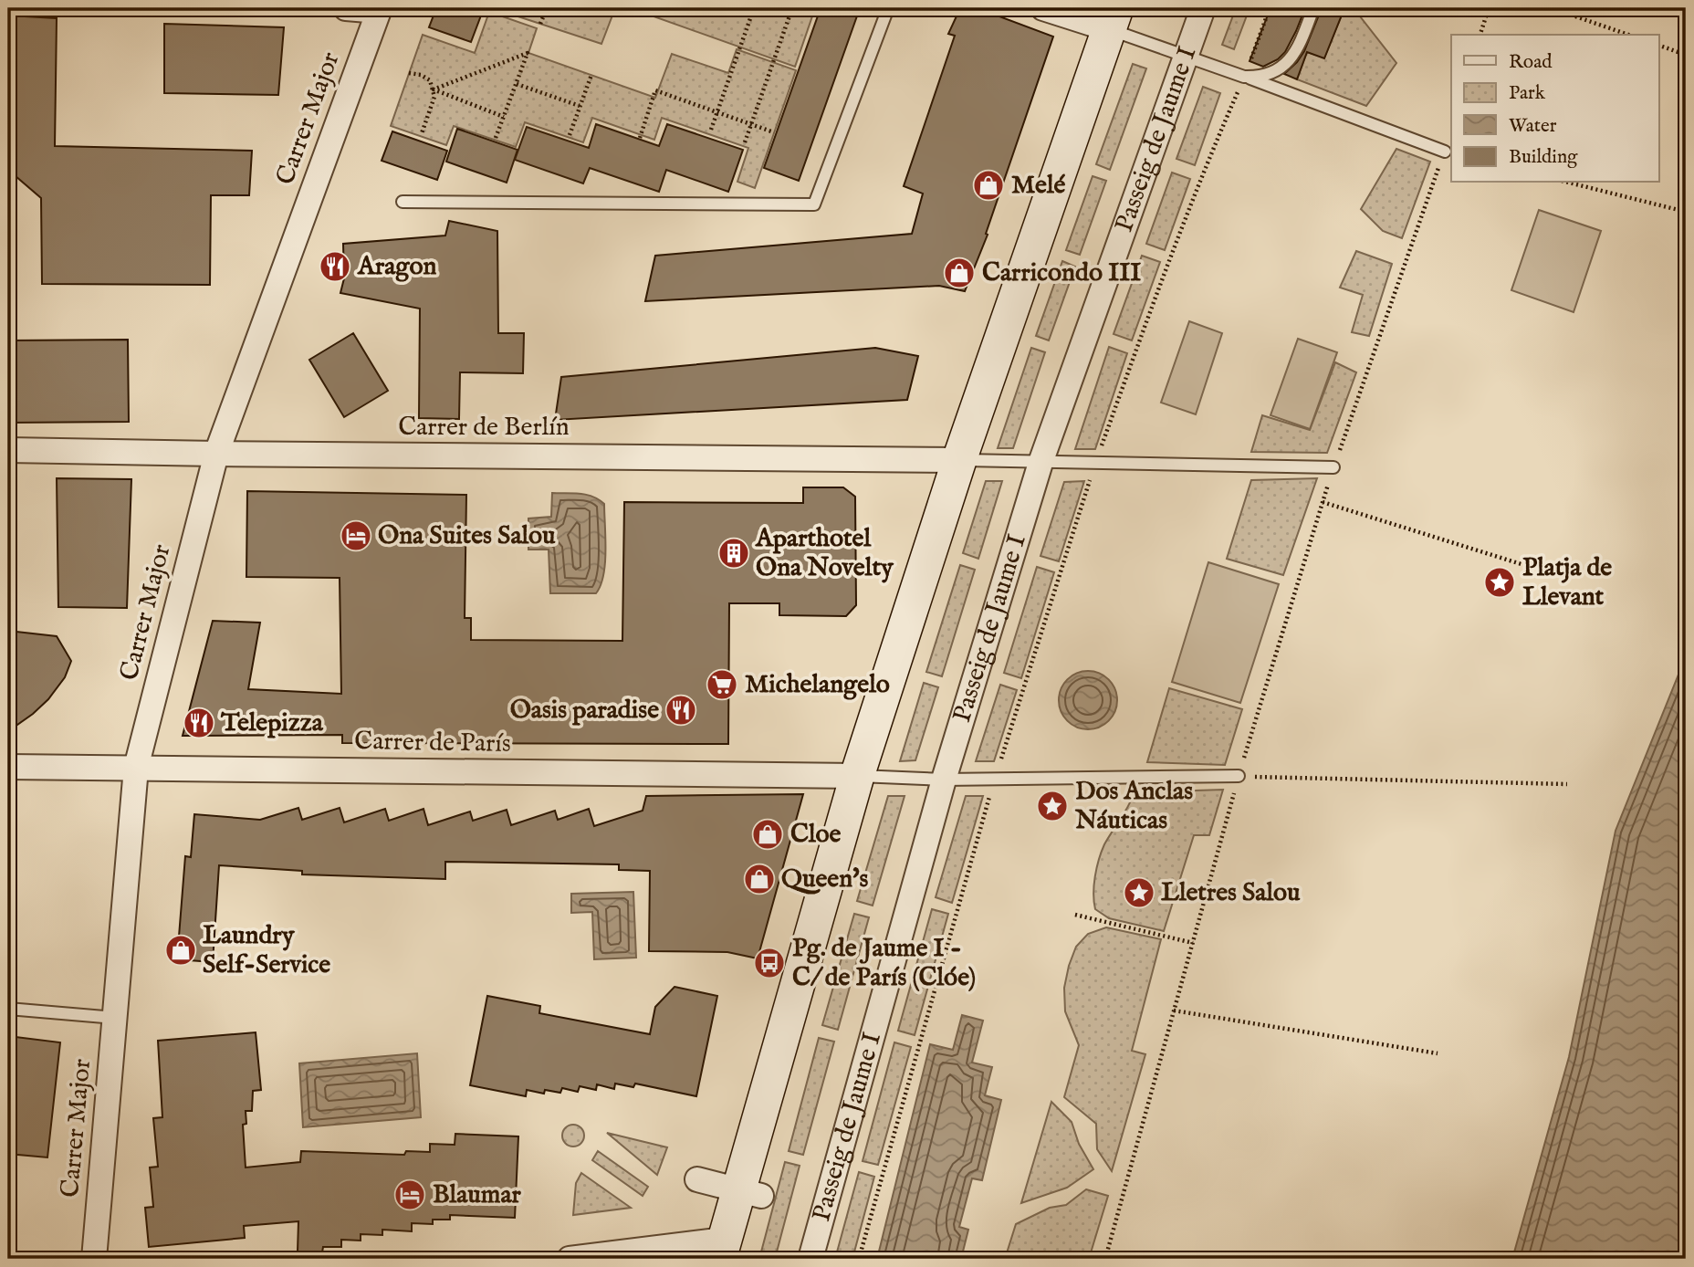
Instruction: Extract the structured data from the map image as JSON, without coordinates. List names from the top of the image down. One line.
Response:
{"streets":{"street":["Carrer Major","Passeig de Jaume I","Carrer de Berlín","Carrer de París"]},"crossings":[["Carrer Major","Carrer de Berlín"],["Carrer Major","Carrer de París"]],"places":{"shop":["Melé","Carricondo III","Cloe","Queen's","Laundry Self-Service"],"restaurant":["Aragon","Oasis paradise","Telepizza"],"hotel":["Ona Suites Salou","Blaumar"],"building":["Aparthotel Ona Novelty"],"place":["Platja de Llevant","Dos Anclas Náuticas","Lletres Salou"],"supermarket":["Michelangelo"],"bus stop":["Pg. de Jaume I - C/ de París (Clóe)"]},"legend":["Road","Park","Water","Building"]}
